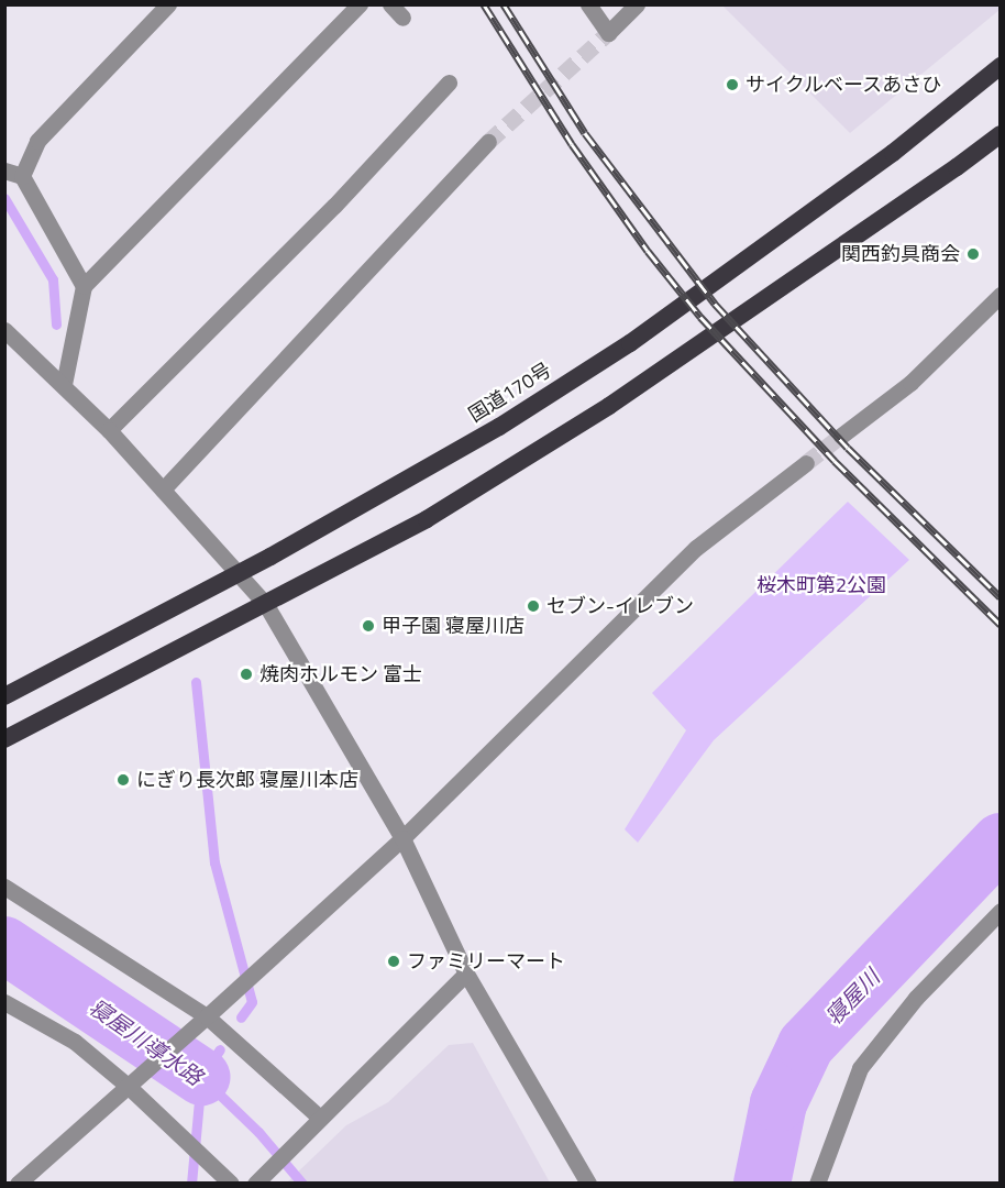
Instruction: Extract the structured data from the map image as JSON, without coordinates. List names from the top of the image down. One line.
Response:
{"streets":{"highway":["国道170号"]},"water":["寝屋川","寝屋川導水路"],"parks":["桜木町第2公園"],"places":["サイクルベースあさひ","関西釣具商会","セブン-イレブン","甲子園 寝屋川店","焼肉ホルモン 富士","にぎり長次郎 寝屋川本店","ファミリーマート"]}
